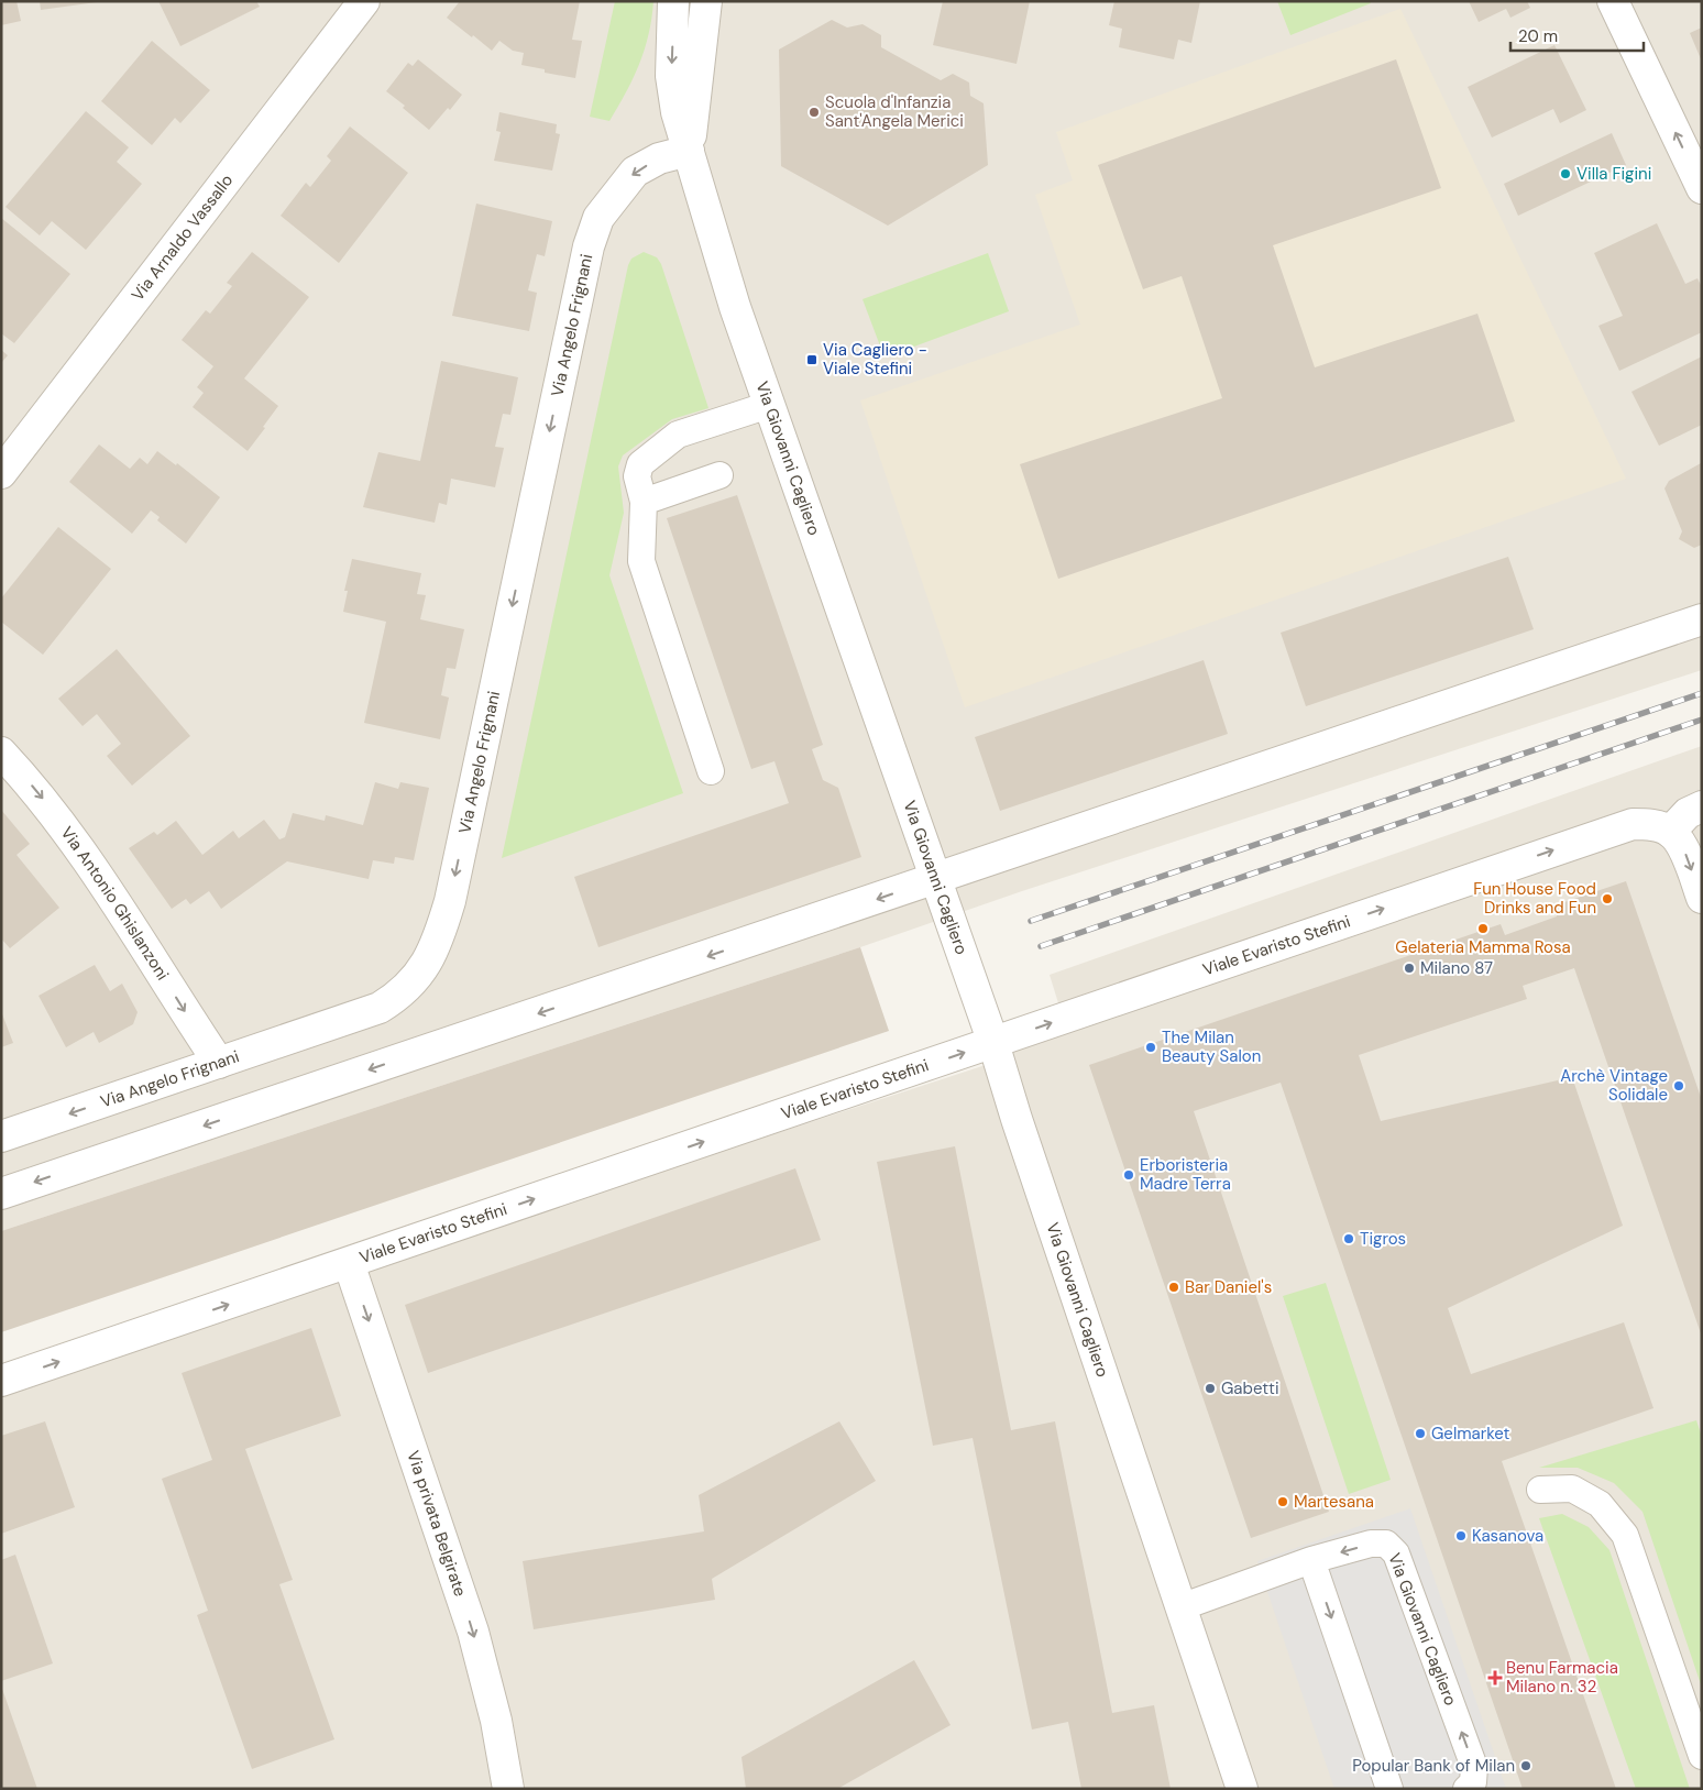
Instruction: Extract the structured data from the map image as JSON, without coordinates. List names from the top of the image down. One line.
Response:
{"streets":{"street":["Via Arnaldo Vassallo","Via Angelo Frignani","Via Giovanni Cagliero","Via Antonio Ghislanzoni","Viale Evaristo Stefini","Via privata Belgirate"]},"crossings":[["Via Angelo Frignani","Via Giovanni Cagliero"],["Via Angelo Frignani","Via Antonio Ghislanzoni"],["Via Giovanni Cagliero","Viale Evaristo Stefini"],["Viale Evaristo Stefini","Via privata Belgirate"]],"one_way":["Via Angelo Frignani","Via Antonio Ghislanzoni","Via privata Belgirate"],"places":{"other":["Scuola d'Infanzia Sant'Angela Merici","Villa Figini","Fun House Food Drinks and Fun","Gelateria Mamma Rosa","Milano 87","The Milan Beauty Salon","Archè Vintage Solidale","Erboristeria Madre Terra","Tigros","Bar Daniel's","Gabetti","Gelmarket","Martesana","Kasanova","Popular Bank of Milan"],"transit":["Via Cagliero - Viale Stefini"],"health":["Benu Farmacia Milano n. 32"]},"scale_bar":"20 m"}
